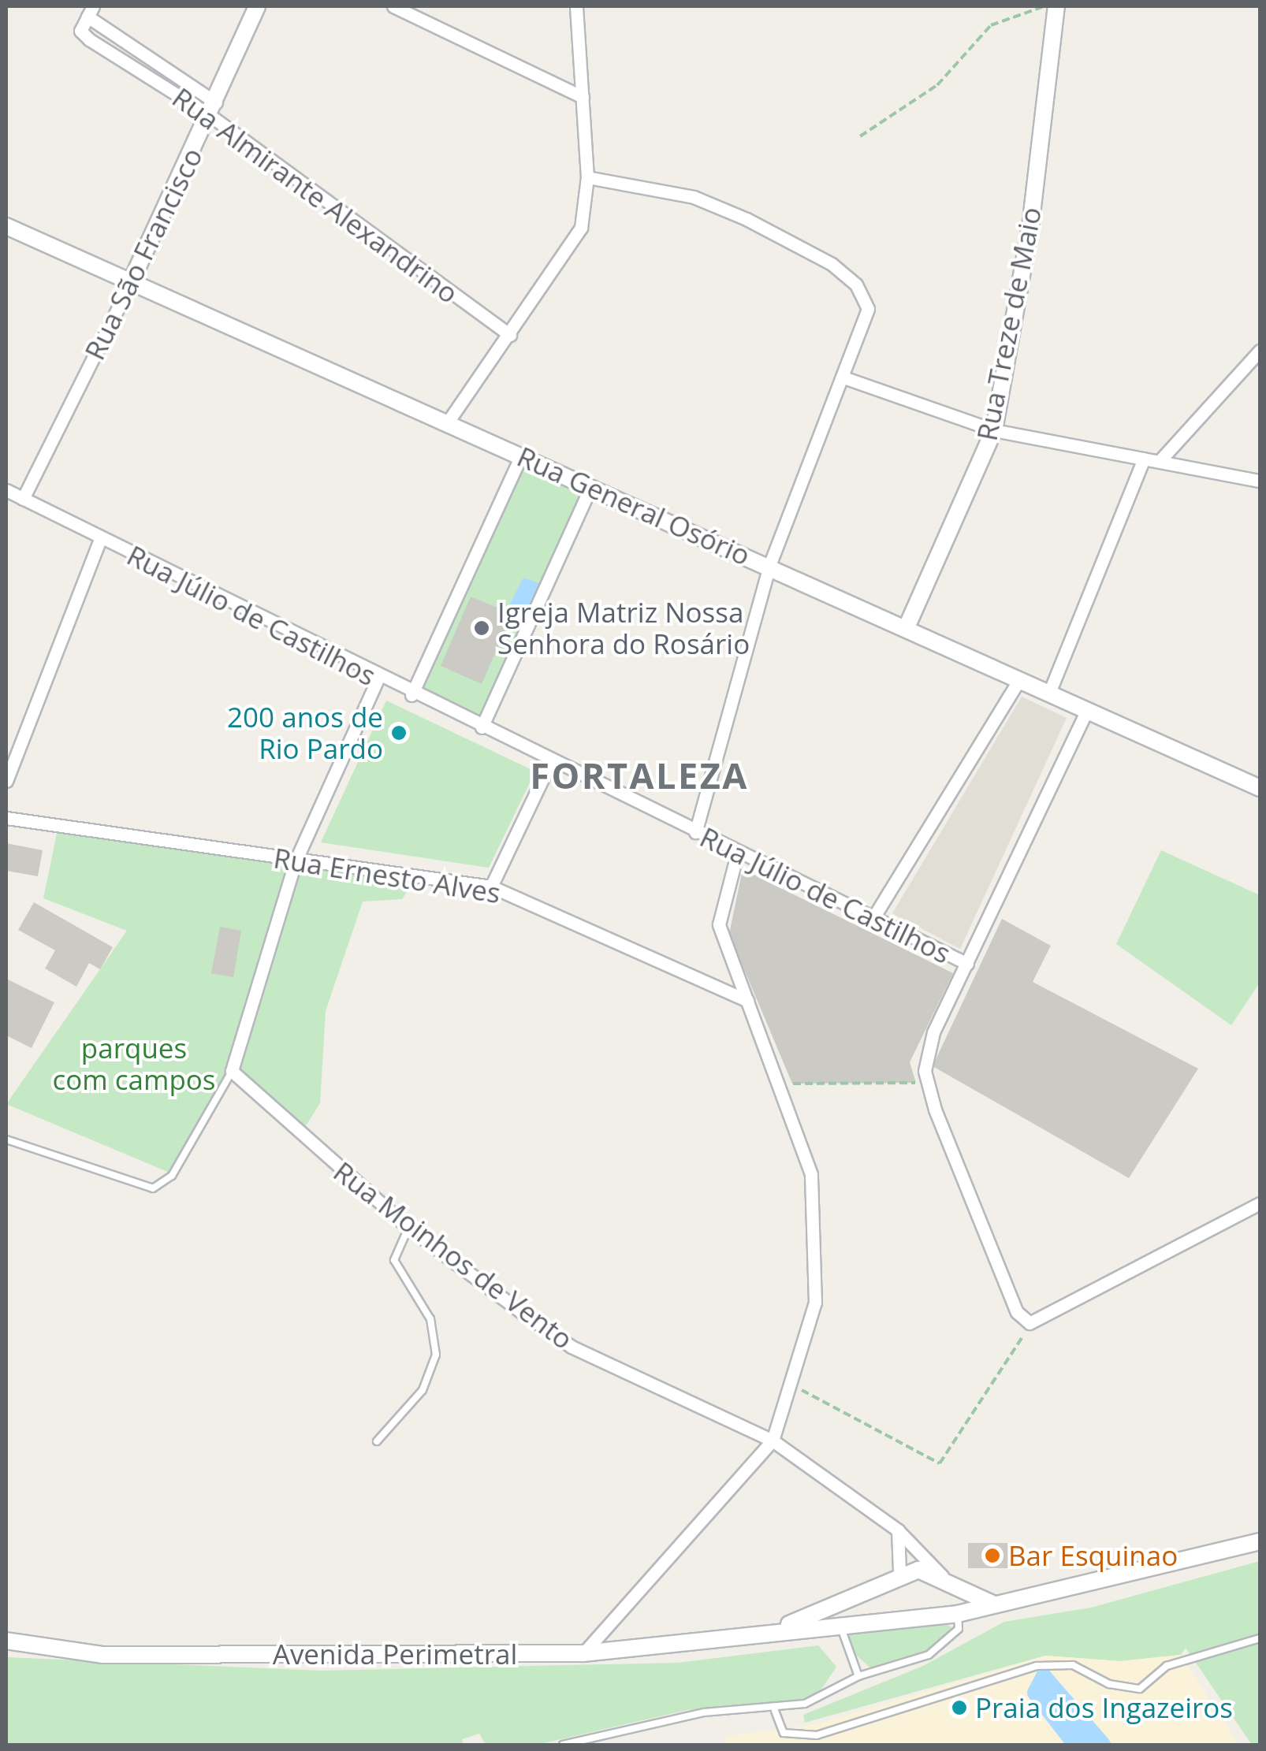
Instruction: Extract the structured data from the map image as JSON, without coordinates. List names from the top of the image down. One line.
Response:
{"streets":{"main road":["Rua São Francisco","Rua Treze de Maio","Rua General Osório","Avenida Perimetral"],"street":["Rua Almirante Alexandrino","Rua Júlio de Castilhos","Rua Ernesto Alves","Rua Moinhos de Vento"]},"crossings":[["Rua Almirante Alexandrino","Rua São Francisco"],["Rua São Francisco","Rua General Osório"],["Rua São Francisco","Rua Júlio de Castilhos"],["Rua Treze de Maio","Rua General Osório"]],"districts":["FORTALEZA"],"parks":["parques com campos"],"places":["Igreja Matriz Nossa Senhora do Rosário","200 anos de Rio Pardo","Bar Esquinao","Praia dos Ingazeiros"]}
